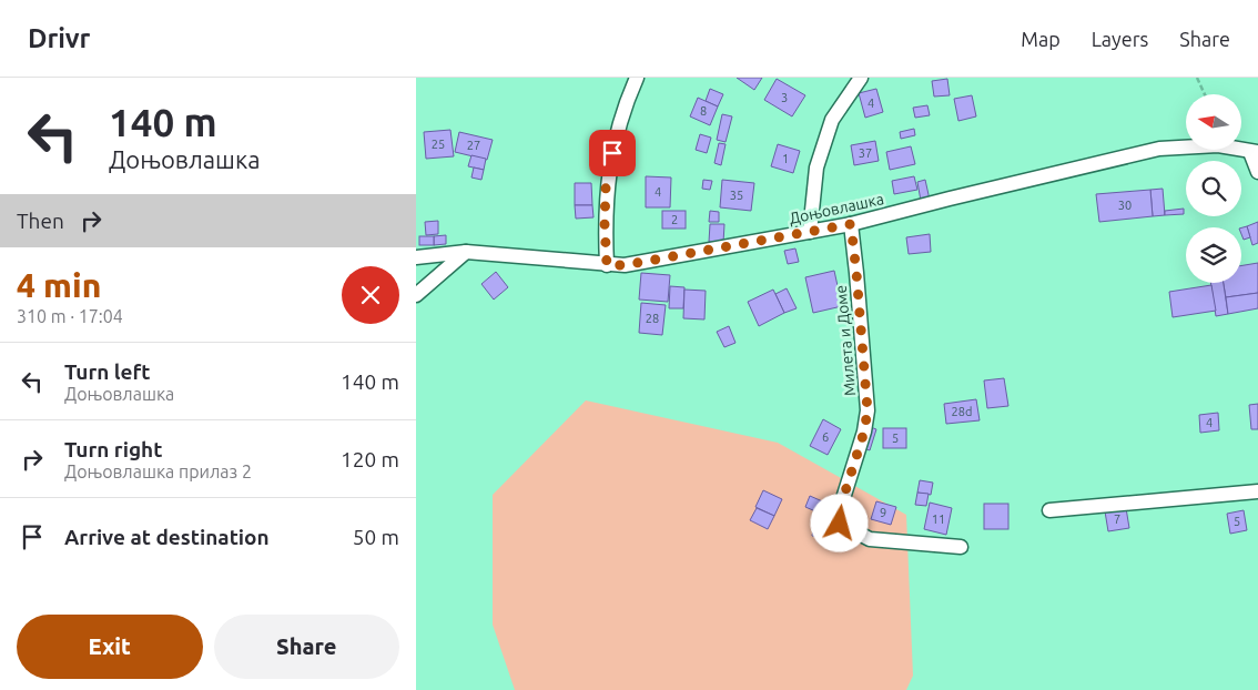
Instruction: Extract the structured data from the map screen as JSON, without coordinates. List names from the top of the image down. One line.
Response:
{"streets":{"street":["Доњовлашка","Милета и Доме"]},"crossings":[["Доњовлашка","Милета и Доме"]],"house_numbers":["3","4","8","25","27","37","1","4","35","30","2","28","28d","4","6","5","9","11","7","5"],"north":"left","page":{"header":"Drivr","nav":["Map","Layers","Share"],"turn":["140 m","Доњовлашка"],"then":"Then","heading":["4 min","310 m · 17:04"],"list":[{"name":"Turn left","note":"Доњовлашка","value":"140 m"},{"name":"Turn right","note":"Доњовлашка прилаз 2","value":"120 m"},{"name":"Arrive at destination","value":"50 m"}],"buttons":["Exit","Share"]}}
